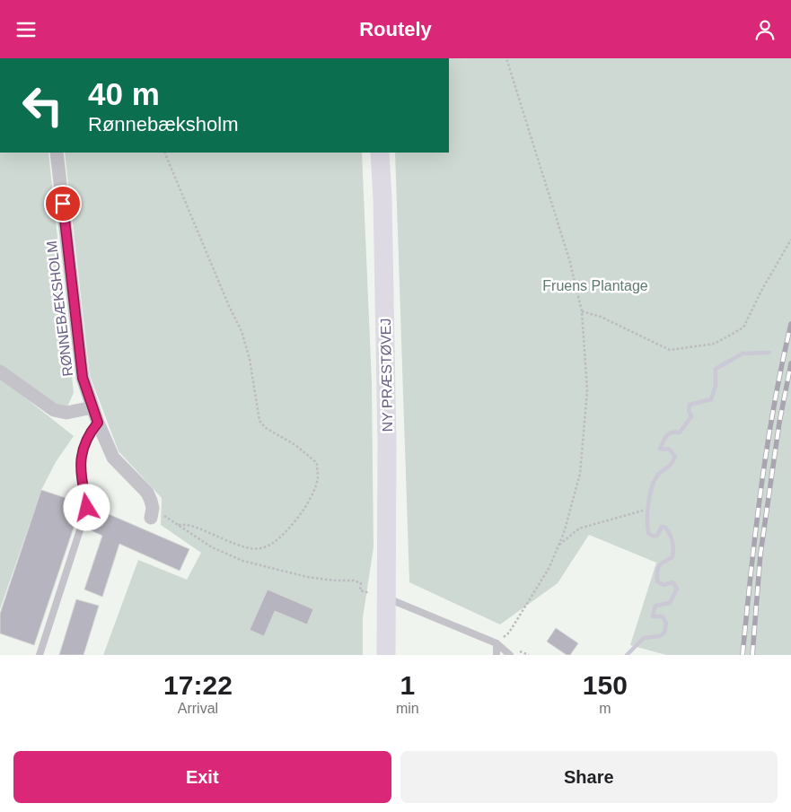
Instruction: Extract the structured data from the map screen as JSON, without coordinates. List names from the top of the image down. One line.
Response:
{"streets":{"street":["RØNNEBÆKSHOLM","NY PRÆSTØVEJ"]},"parks":["Fruens Plantage"],"page":{"header":"Routely","turn":["40 m","Rønnebæksholm"],"eta":["17:22","Arrival","1","min","150","m"],"buttons":["Exit","Share"]}}
